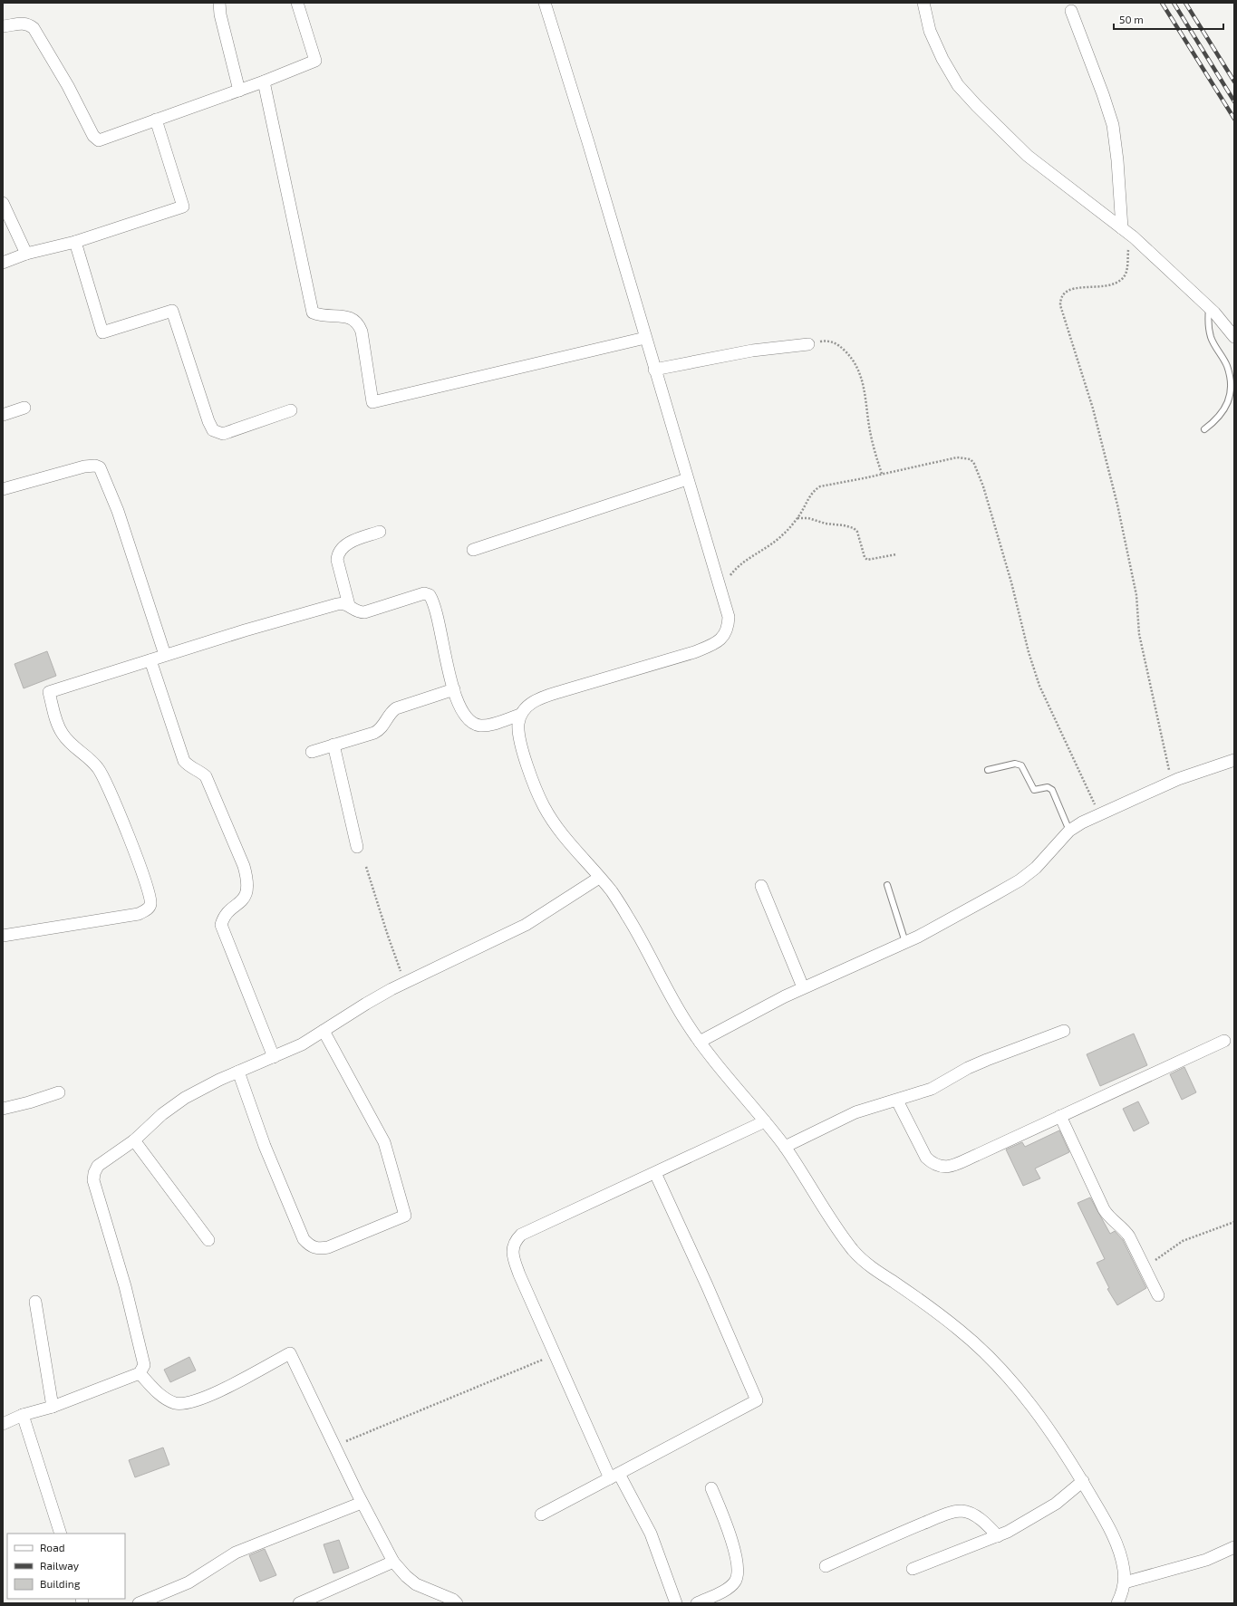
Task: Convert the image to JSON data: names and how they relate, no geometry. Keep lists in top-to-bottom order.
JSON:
{
  "legend": ["Road", "Railway", "Building"],
  "scale_bar": "50 m"
}
